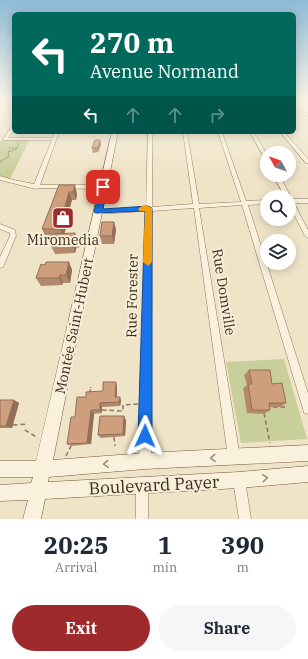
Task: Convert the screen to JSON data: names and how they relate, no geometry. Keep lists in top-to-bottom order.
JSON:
{
  "streets": {
    "street": [
      "Rue Domville",
      "Rue Forester",
      "Montée Saint-Hubert",
      "Boulevard Payer"
    ]
  },
  "crossings": [
    ["Rue Domville", "Boulevard Payer"],
    ["Rue Forester", "Boulevard Payer"],
    ["Montée Saint-Hubert", "Boulevard Payer"]
  ],
  "places": {
    "shop": ["Miromedia"]
  },
  "north": "top left",
  "page": {
    "turn": ["270 m", "Avenue Normand"],
    "eta": [
      "20:25",
      "Arrival",
      "1",
      "min",
      "390",
      "m"
    ],
    "buttons": ["Exit", "Share"]
  }
}
